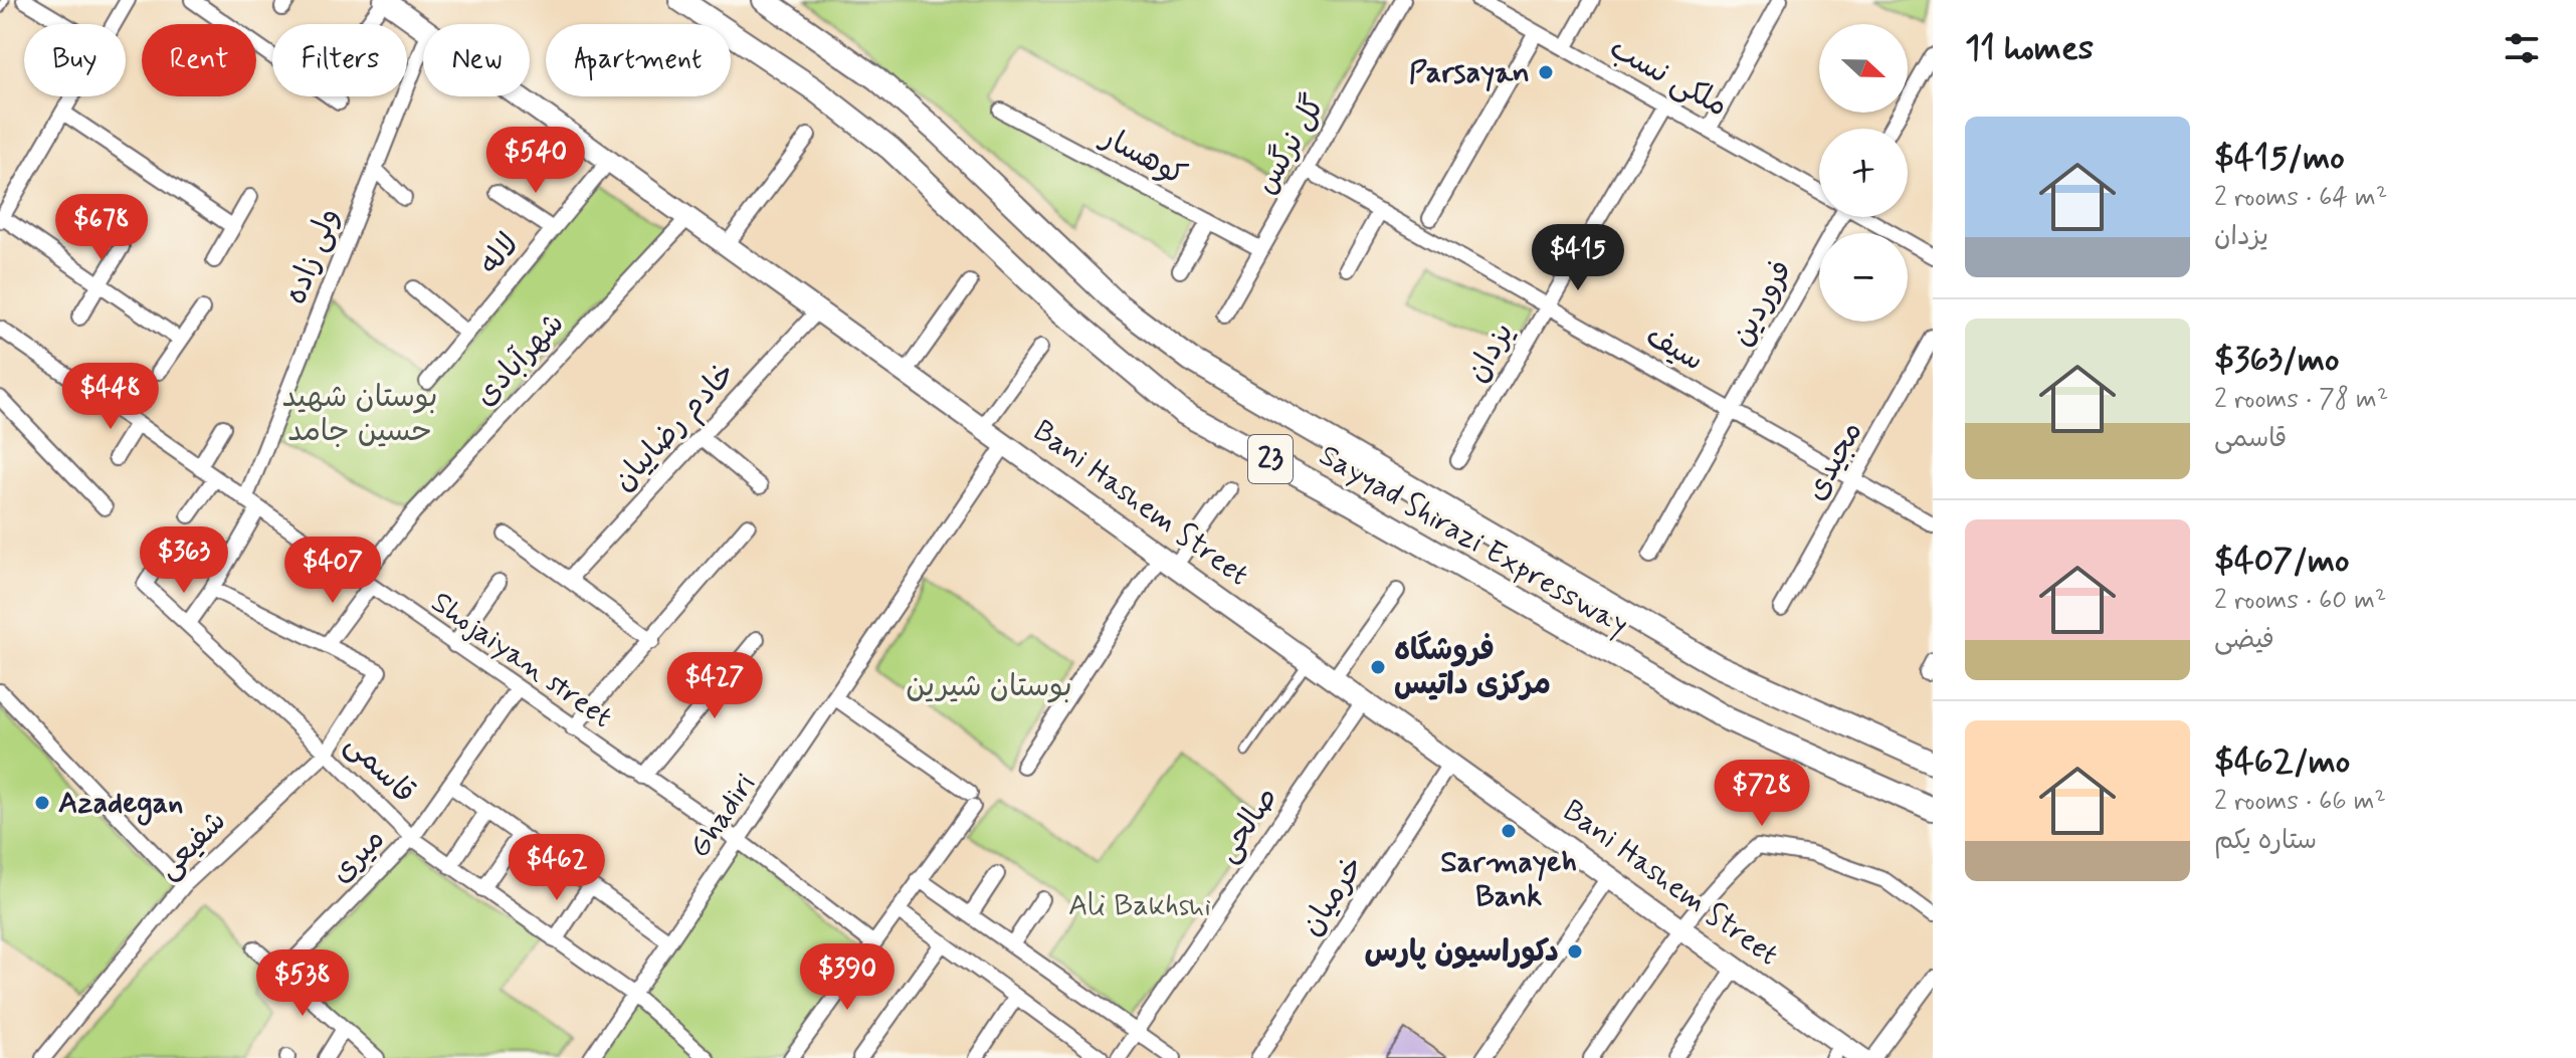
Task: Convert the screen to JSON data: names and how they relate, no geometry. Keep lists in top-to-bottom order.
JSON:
{
  "streets": {
    "highway": ["23", "Sayyad Shirazi Expressway"],
    "main road": ["Bani Hashem Street"],
    "street": [
      "ملکی نسب",
      "گل نرگس",
      "کوهسار",
      "لاله",
      "ولی زاده",
      "فروردین",
      "سیف",
      "یزدان",
      "شهرآبادی",
      "خادم رضاییان",
      "مجیدی",
      "Shojaiyan street",
      "قاسمی",
      "Ghadiri",
      "صالحی",
      "شفیعی",
      "میری",
      "خرمیان"
    ]
  },
  "crossings": [
    ["ملکی نسب", "یزدان"],
    ["گل نرگس", "کوهسار"],
    ["گل نرگس", "سیف"],
    ["لاله", "Bani Hashem Street"],
    ["ولی زاده", "Shojaiyan street"],
    ["فروردین", "سیف"],
    ["سیف", "یزدان"],
    ["سیف", "مجیدی"],
    ["شهرآبادی", "Bani Hashem Street"],
    ["شهرآبادی", "Shojaiyan street"],
    ["شهرآبادی", "شفیعی"],
    ["خادم رضاییان", "Bani Hashem Street"],
    ["Bani Hashem Street", "Ghadiri"],
    ["Bani Hashem Street", "صالحی"],
    ["Bani Hashem Street", "خرمیان"],
    ["Shojaiyan street", "Ghadiri"],
    ["Shojaiyan street", "میری"],
    ["قاسمی", "Ghadiri"],
    ["قاسمی", "شفیعی"],
    ["قاسمی", "میری"]
  ],
  "parks": ["بوستان شهید حسین جامد", "بوستان شیرین", "Ali Bakhshi"],
  "places": [
    "Parsayan",
    "فروشگاه مرکزی داتیس",
    "Azadegan",
    "Sarmayeh Bank",
    "دکوراسیون پارس"
  ],
  "north": "right",
  "page": {
    "heading": "11 homes",
    "map_buttons": ["+", "−"],
    "chip": [
      "Buy",
      "Rent",
      "Filters",
      "New",
      "Apartment"
    ],
    "list": [
      {
        "name": "$415/mo",
        "note": "2 rooms · 64 m² · یزدان"
      },
      {
        "name": "$363/mo",
        "note": "2 rooms · 78 m² · قاسمی"
      },
      {
        "name": "$407/mo",
        "note": "2 rooms · 60 m² · فیضی"
      },
      {
        "name": "$462/mo",
        "note": "2 rooms · 66 m² · ستاره یکم"
      }
    ],
    "price": [
      "$540",
      "$678",
      "$415",
      "$448",
      "$363",
      "$407",
      "$427",
      "$728",
      "$462",
      "$390",
      "$538"
    ]
  }
}
